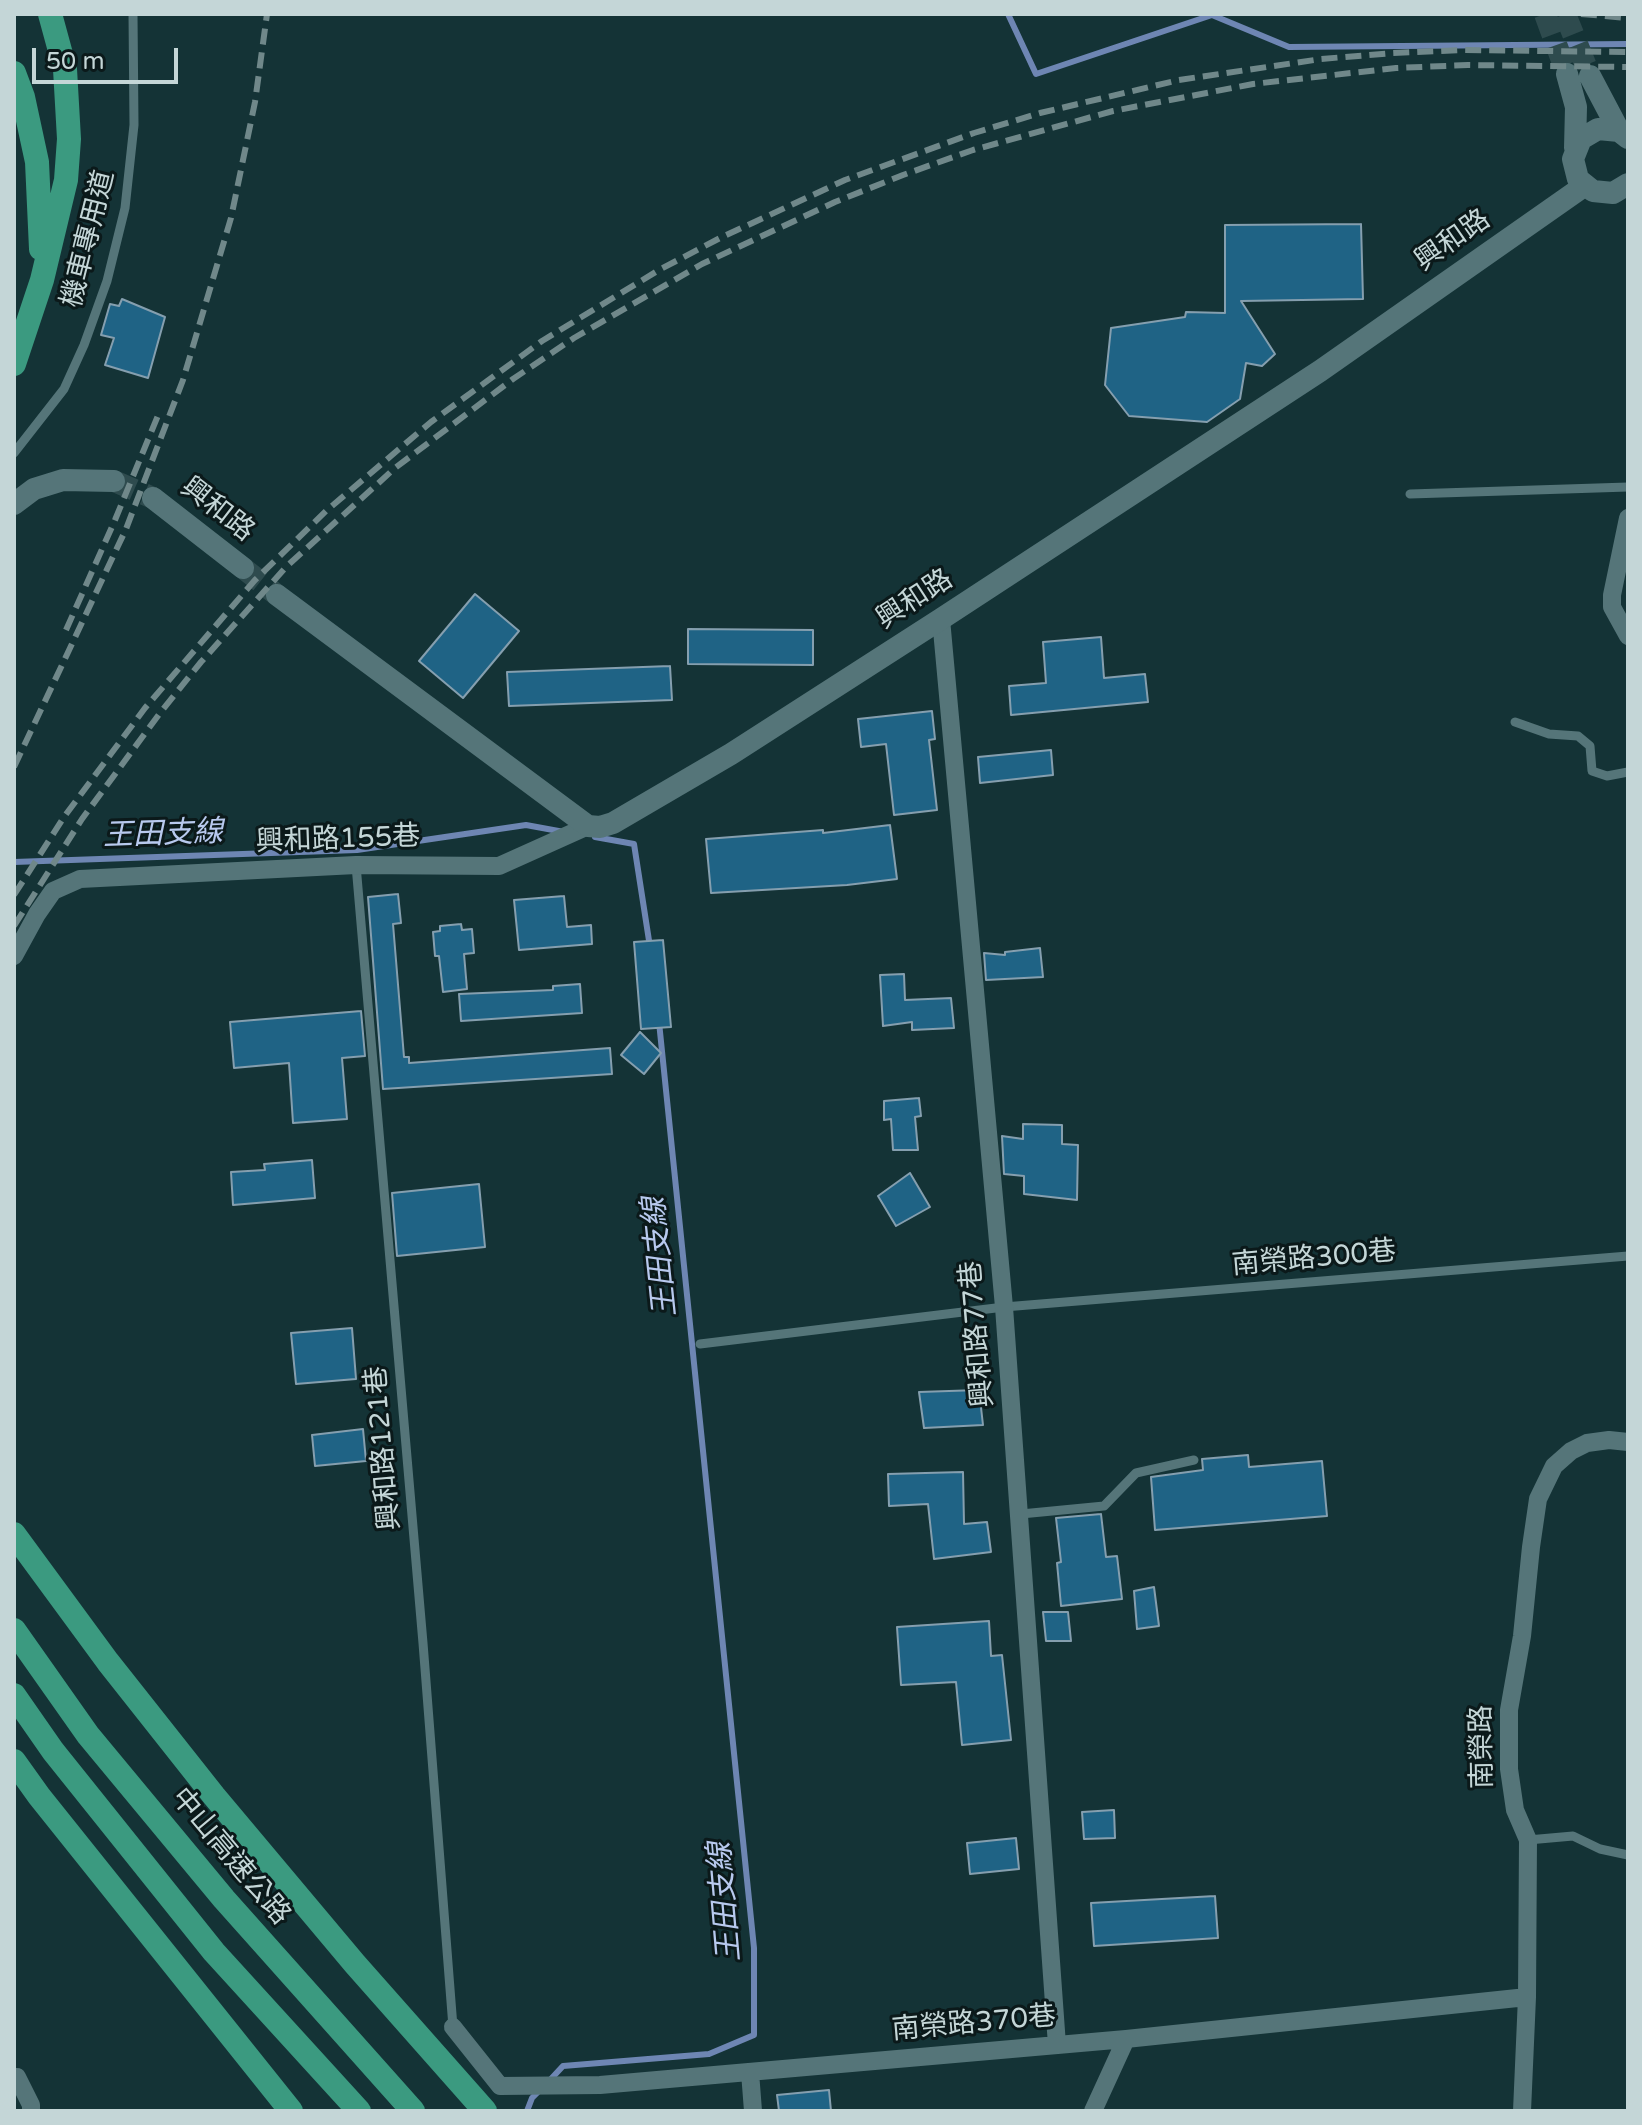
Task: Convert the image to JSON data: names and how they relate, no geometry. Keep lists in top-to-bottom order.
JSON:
{
  "streets": {
    "highway": ["中山高速公路"],
    "street": [
      "興和路",
      "興和路155巷",
      "興和路77巷",
      "南榮路",
      "南榮路370巷"
    ],
    "lane": ["機車專用道", "南榮路300巷", "興和路121巷"]
  },
  "crossings": [
    ["興和路", "興和路155巷"],
    ["興和路", "興和路77巷"],
    ["興和路155巷", "興和路121巷"],
    ["南榮路300巷", "興和路77巷"],
    ["興和路77巷", "南榮路370巷"],
    ["興和路121巷", "南榮路370巷"],
    ["南榮路", "南榮路370巷"]
  ],
  "water": ["王田支線"],
  "scale_bar": "50 m"
}
